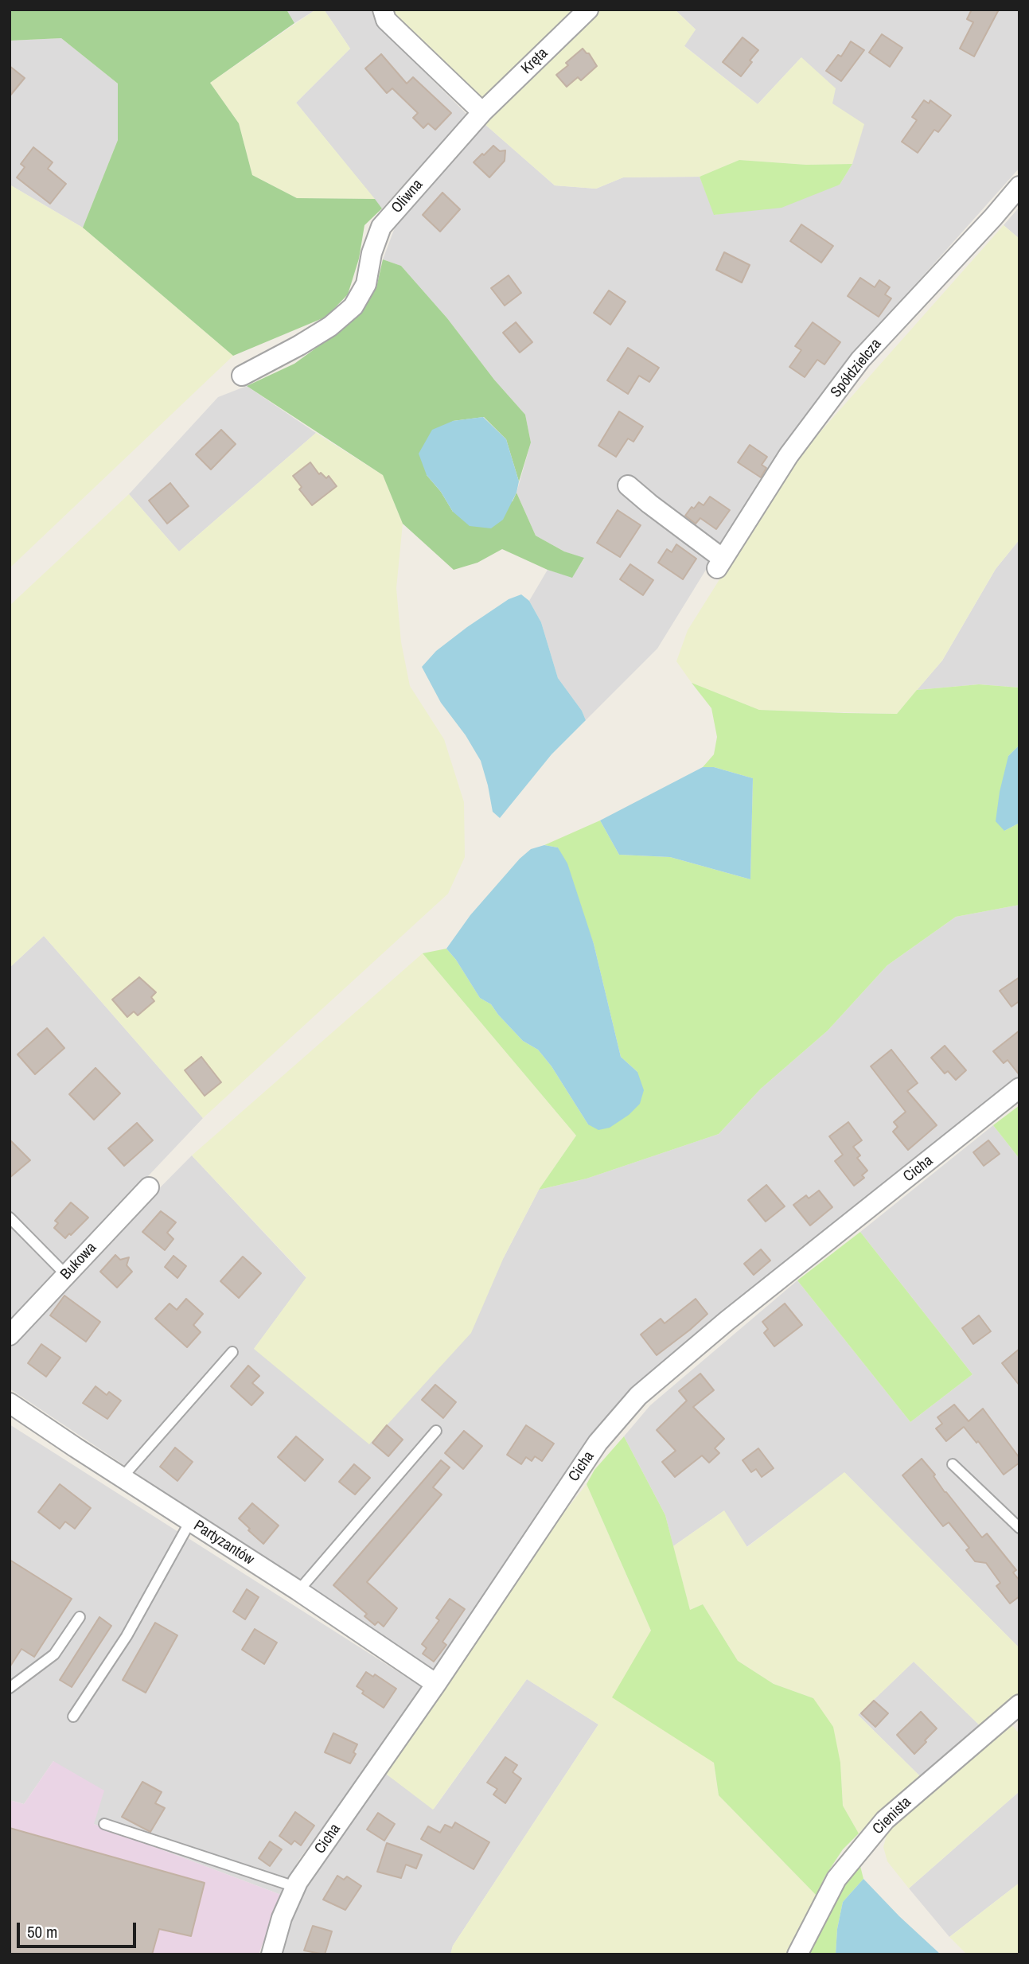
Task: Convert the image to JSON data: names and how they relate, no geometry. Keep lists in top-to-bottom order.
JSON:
{
  "streets": {
    "street": [
      "Kręta",
      "Oliwna",
      "Spółdzielcza",
      "Cicha",
      "Bukowa",
      "Partyzantów",
      "Cienista"
    ]
  },
  "crossings": [
    ["Kręta", "Oliwna"],
    ["Cicha", "Partyzantów"]
  ],
  "scale_bar": "50 m"
}
